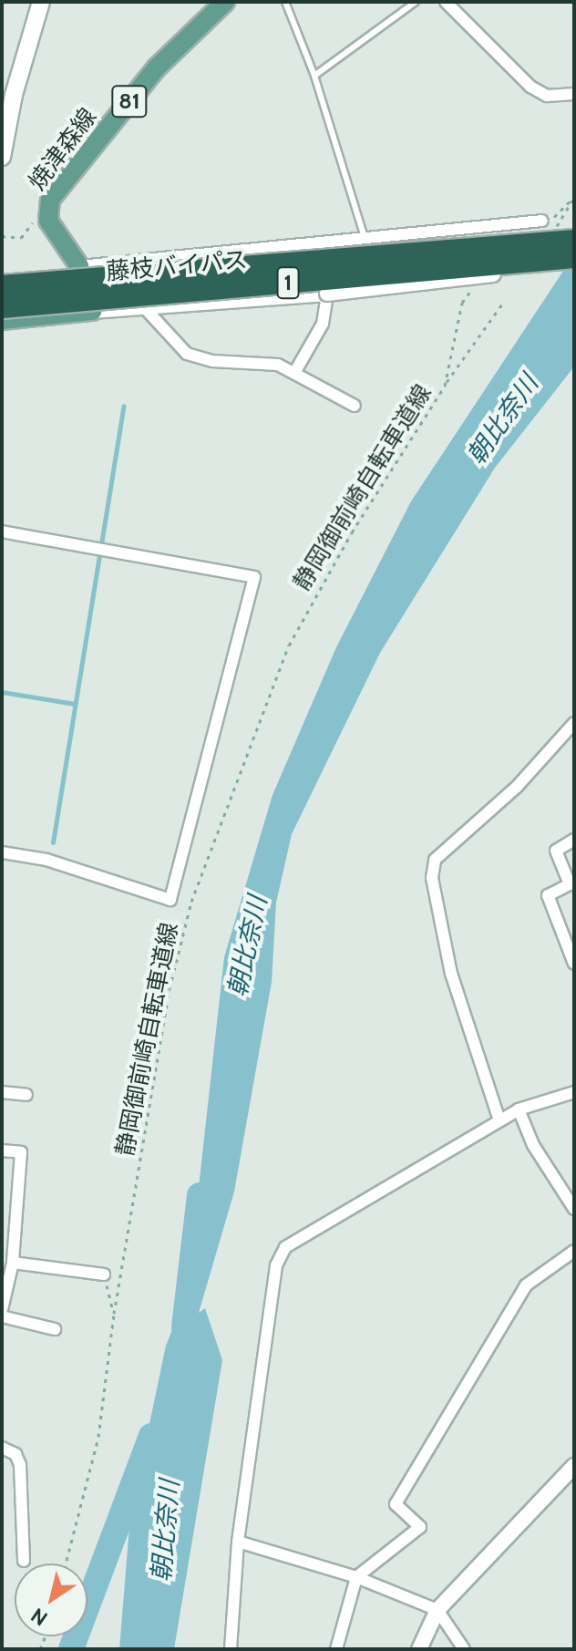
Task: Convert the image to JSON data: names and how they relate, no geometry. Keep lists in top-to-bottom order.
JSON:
{
  "streets": {
    "highway": ["藤枝バイパス", "1"],
    "main road": ["81", "焼津森線"],
    "path": ["静岡御前崎自転車道線"]
  },
  "water": ["朝比奈川"],
  "north": "bottom left"
}
